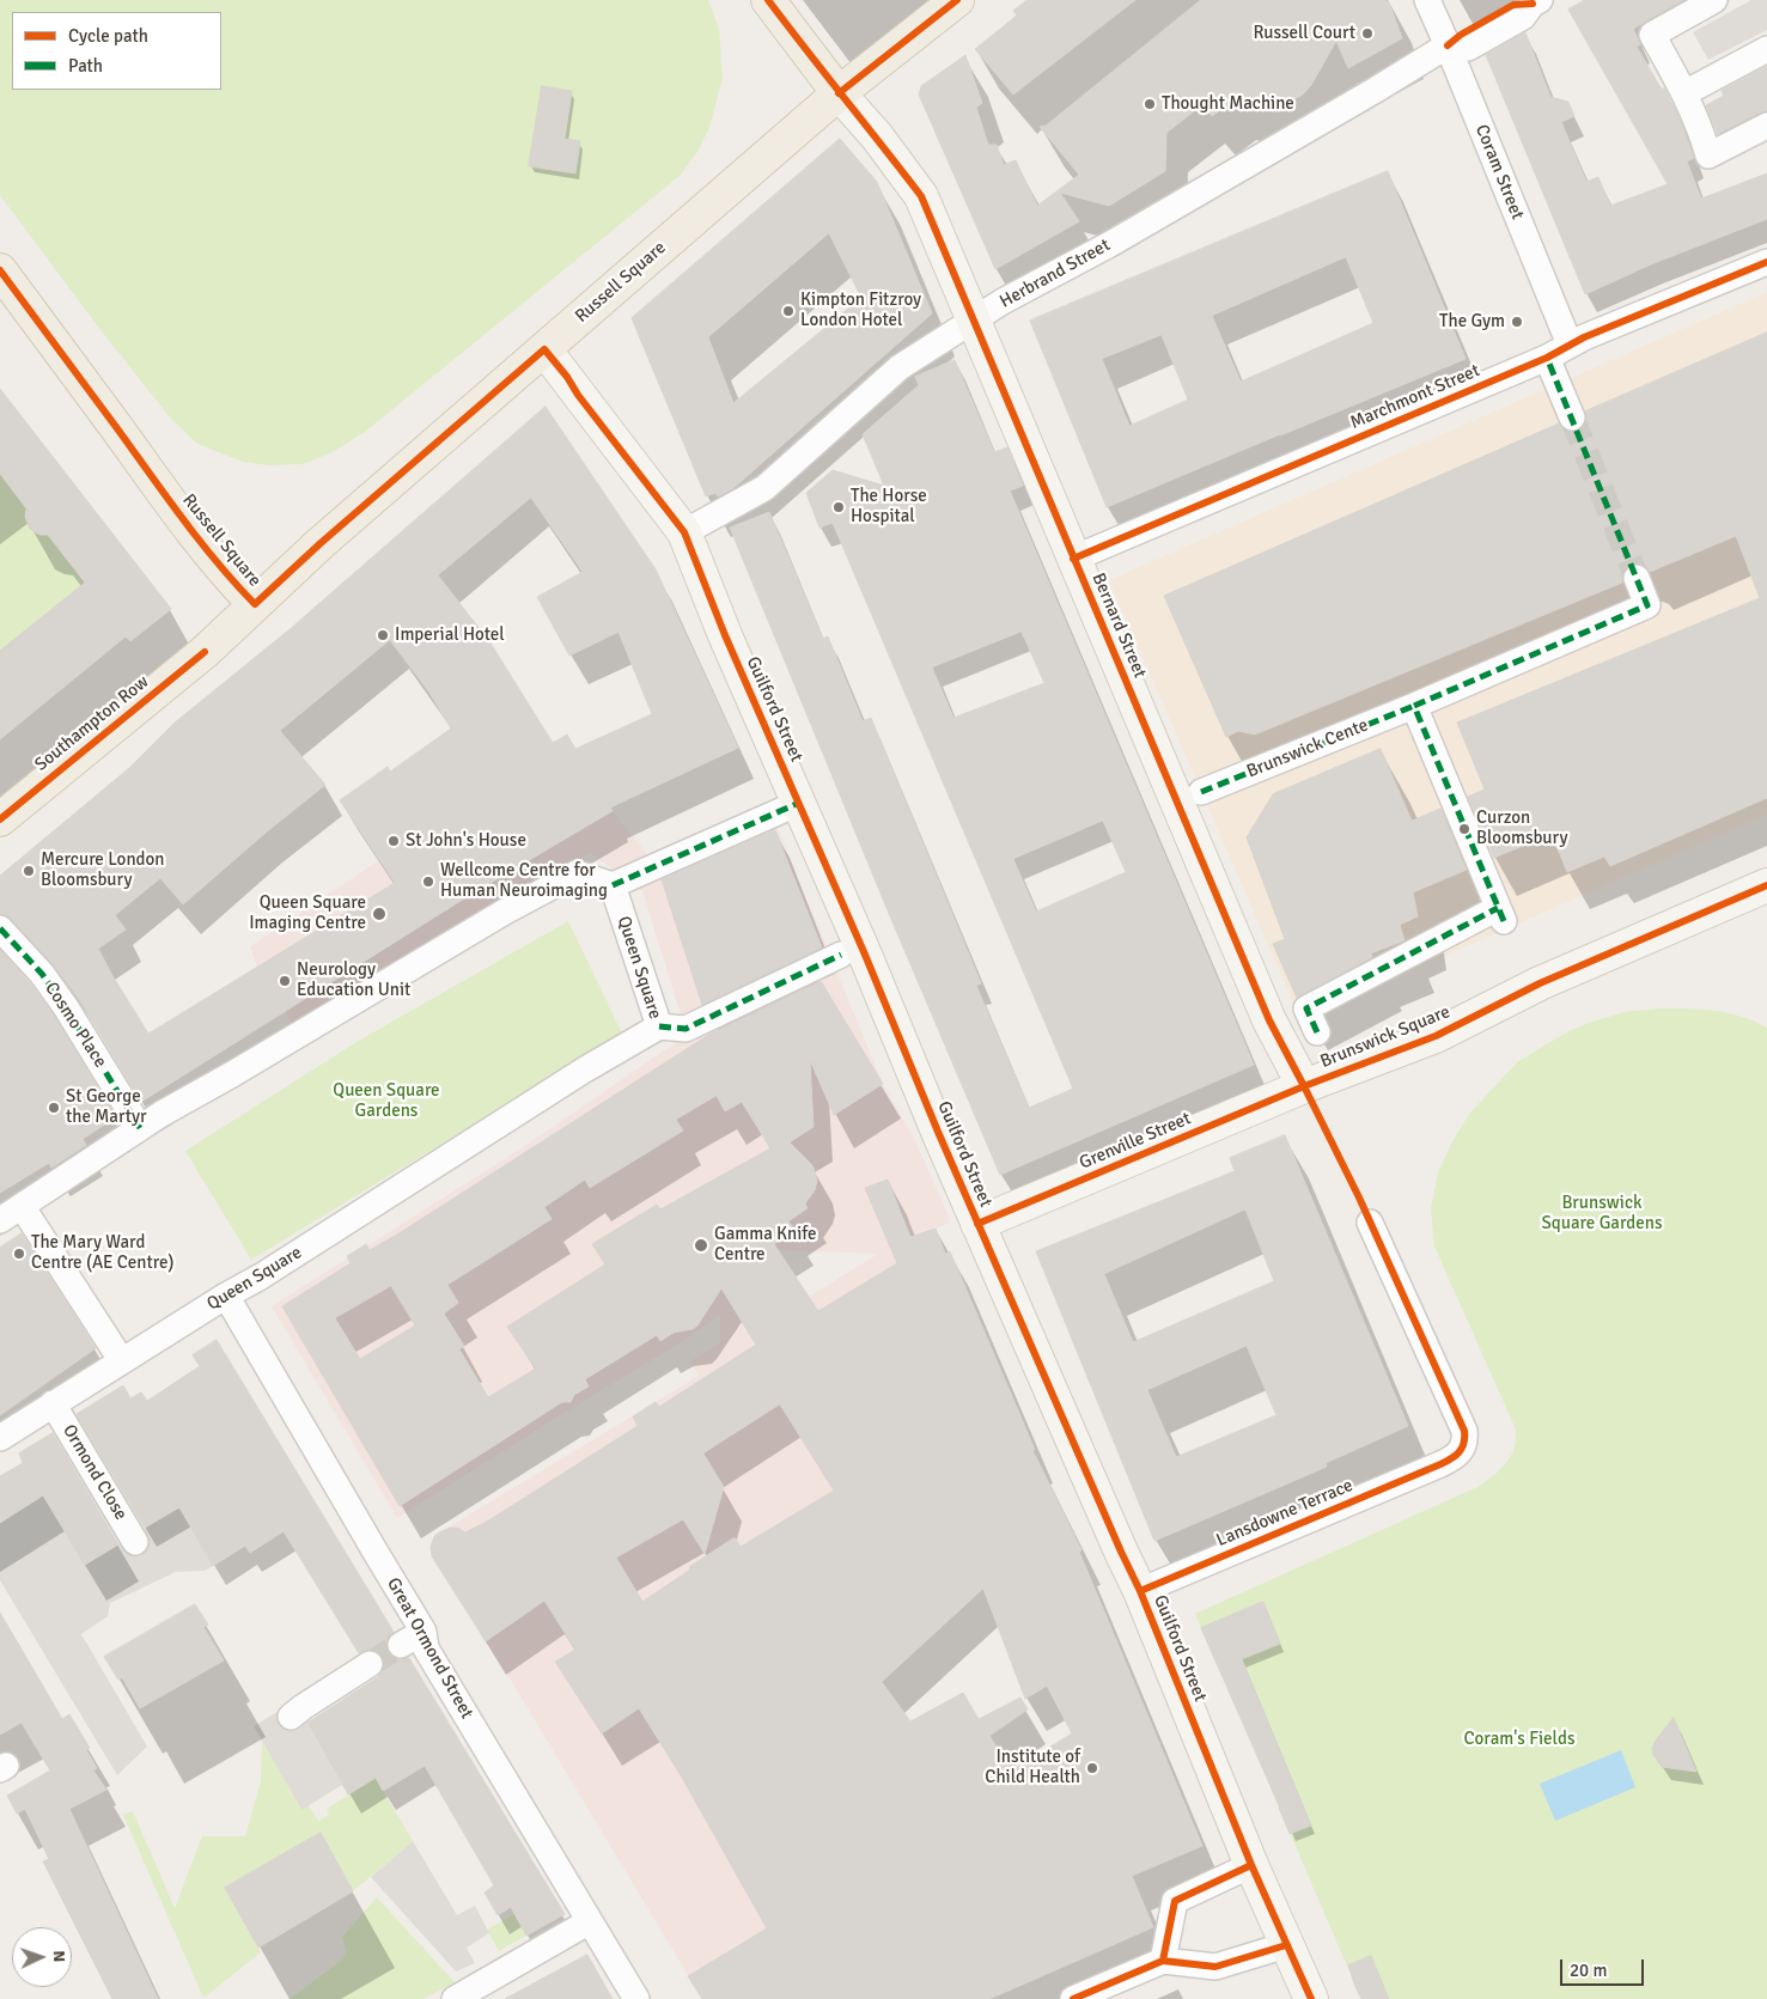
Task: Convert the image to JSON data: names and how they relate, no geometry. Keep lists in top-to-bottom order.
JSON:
{
  "streets": {
    "main road": [
      "Russell Square",
      "Bernard Street",
      "Guilford Street",
      "Southampton Row",
      "Brunswick Square",
      "Grenville Street"
    ],
    "street": [
      "Coram Street",
      "Herbrand Street",
      "Marchmont Street",
      "Brunswick Cente",
      "Queen Square",
      "Cosmo Place",
      "Ormond Close",
      "Lansdowne Terrace",
      "Great Ormond Street"
    ]
  },
  "crossings": [
    ["Coram Street", "Herbrand Street"],
    ["Coram Street", "Marchmont Street"],
    ["Herbrand Street", "Bernard Street"],
    ["Herbrand Street", "Guilford Street"],
    ["Russell Square", "Bernard Street"],
    ["Russell Square", "Guilford Street"],
    ["Russell Square", "Southampton Row"],
    ["Marchmont Street", "Bernard Street"],
    ["Bernard Street", "Brunswick Square"],
    ["Bernard Street", "Grenville Street"],
    ["Guilford Street", "Grenville Street"],
    ["Guilford Street", "Lansdowne Terrace"],
    ["Queen Square", "Ormond Close"],
    ["Queen Square", "Great Ormond Street"],
    ["Brunswick Square", "Grenville Street"]
  ],
  "parks": ["Queen Square Gardens", "Brunswick Square Gardens", "Coram's Fields"],
  "places": [
    "Russell Court",
    "Thought Machine",
    "Kimpton Fitzroy London Hotel",
    "The Gym",
    "The Horse Hospital",
    "Imperial Hotel",
    "Curzon Bloomsbury",
    "St John's House",
    "Mercure London Bloomsbury",
    "Wellcome Centre for Human Neuroimaging",
    "Queen Square Imaging Centre",
    "Neurology Education Unit",
    "St George the Martyr",
    "Gamma Knife Centre",
    "The Mary Ward Centre (AE Centre)",
    "Institute of Child Health"
  ],
  "legend": ["Cycle path", "Path"],
  "scale_bar": "20 m",
  "north": "right"
}
